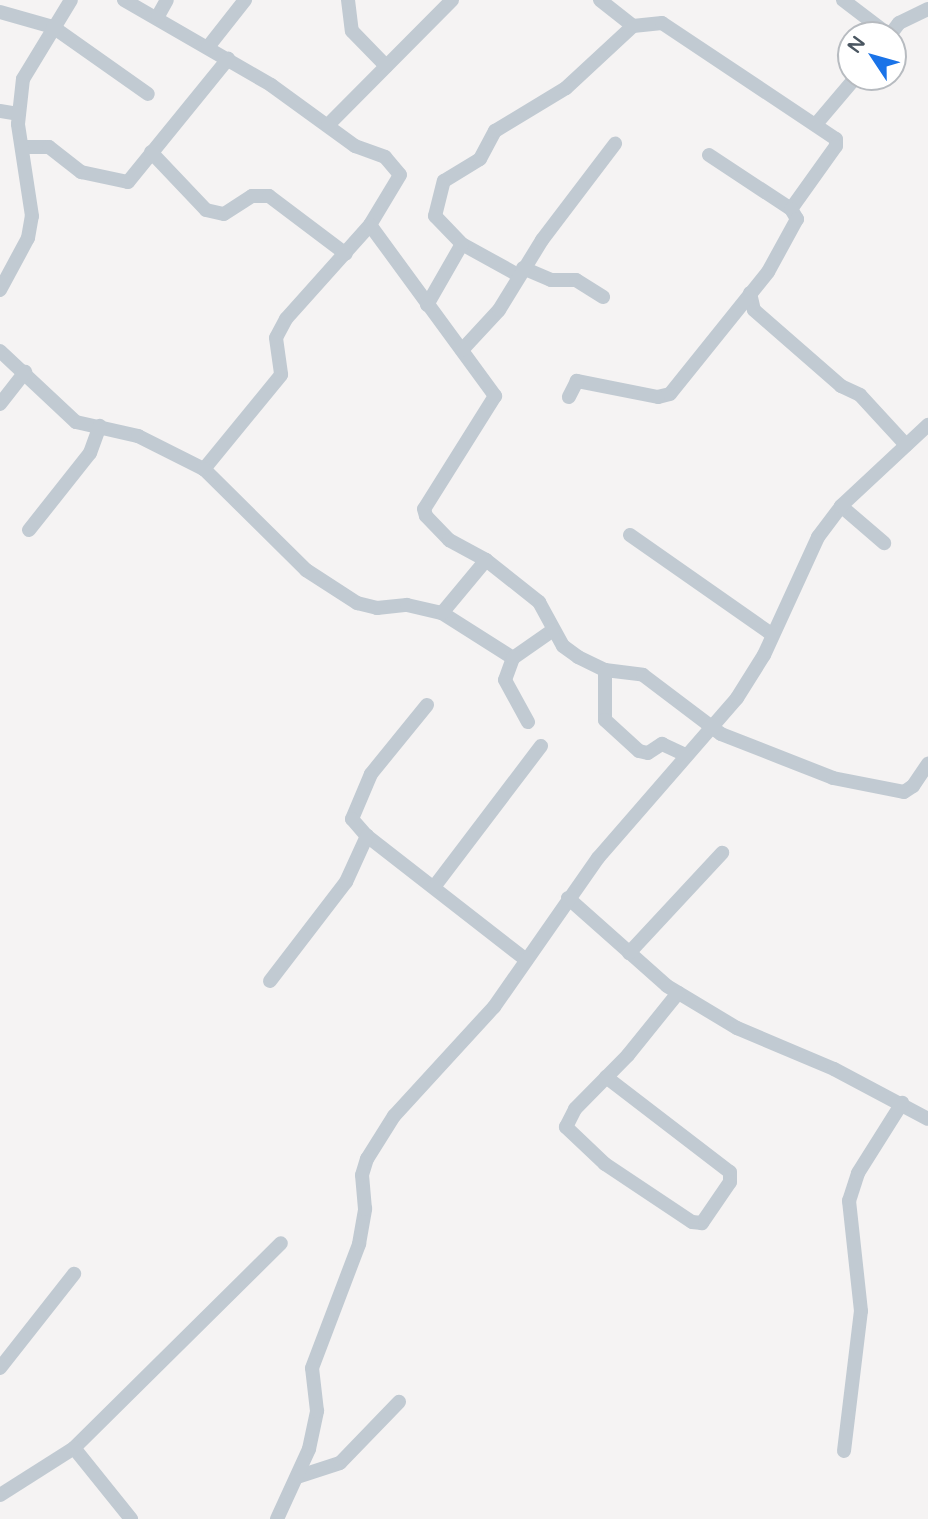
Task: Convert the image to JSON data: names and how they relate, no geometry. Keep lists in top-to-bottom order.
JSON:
{
  "north": "top left"
}
